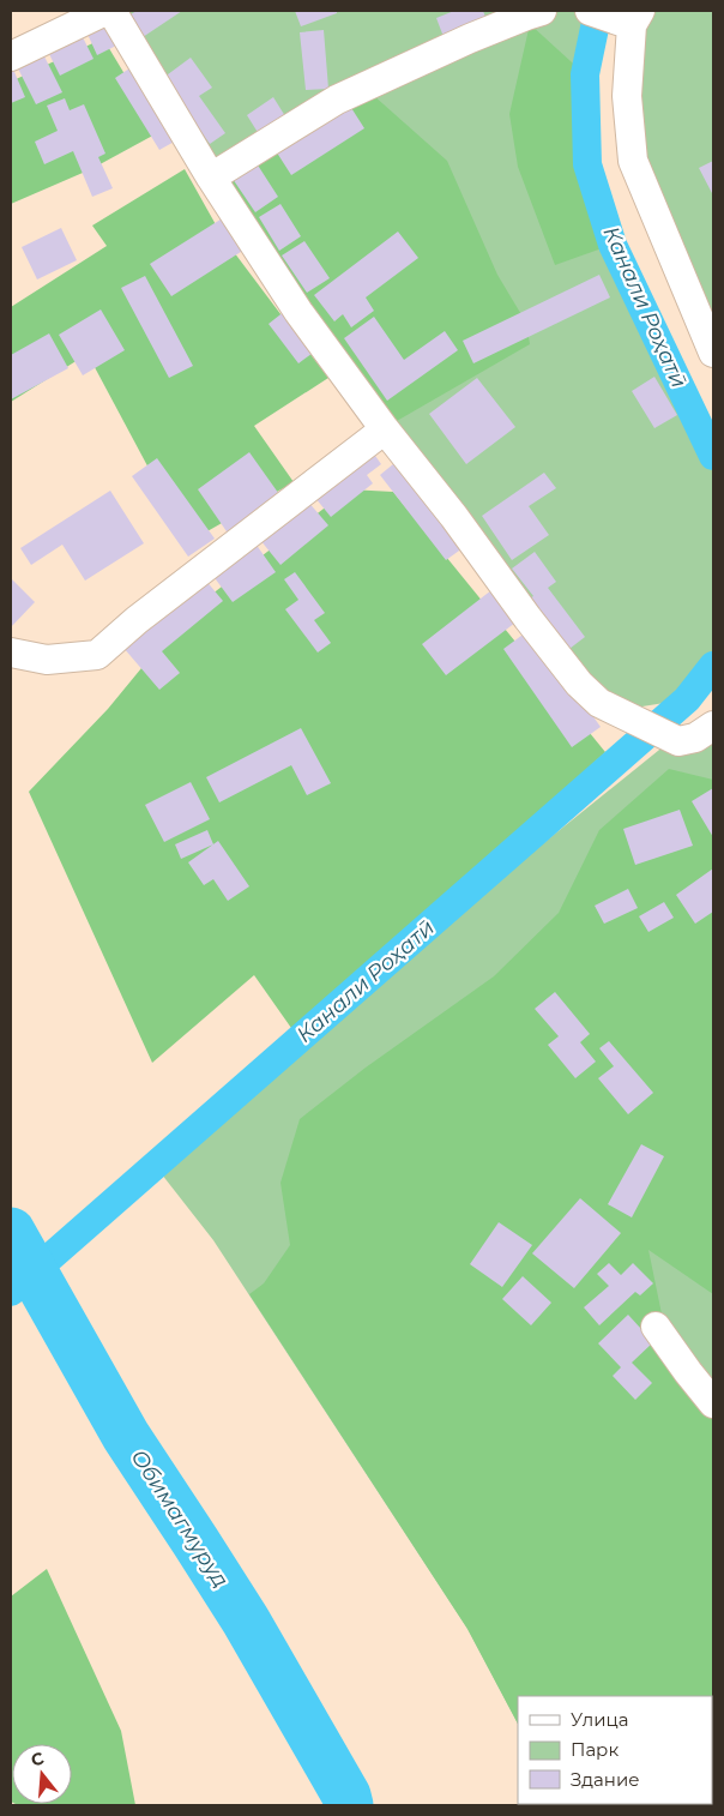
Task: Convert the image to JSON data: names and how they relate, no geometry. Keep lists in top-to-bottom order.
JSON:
{
  "water": ["Канали Роҳатӣ", "Обимагмуруд"],
  "legend": ["Улица", "Парк", "Здание"],
  "north": "top"
}
